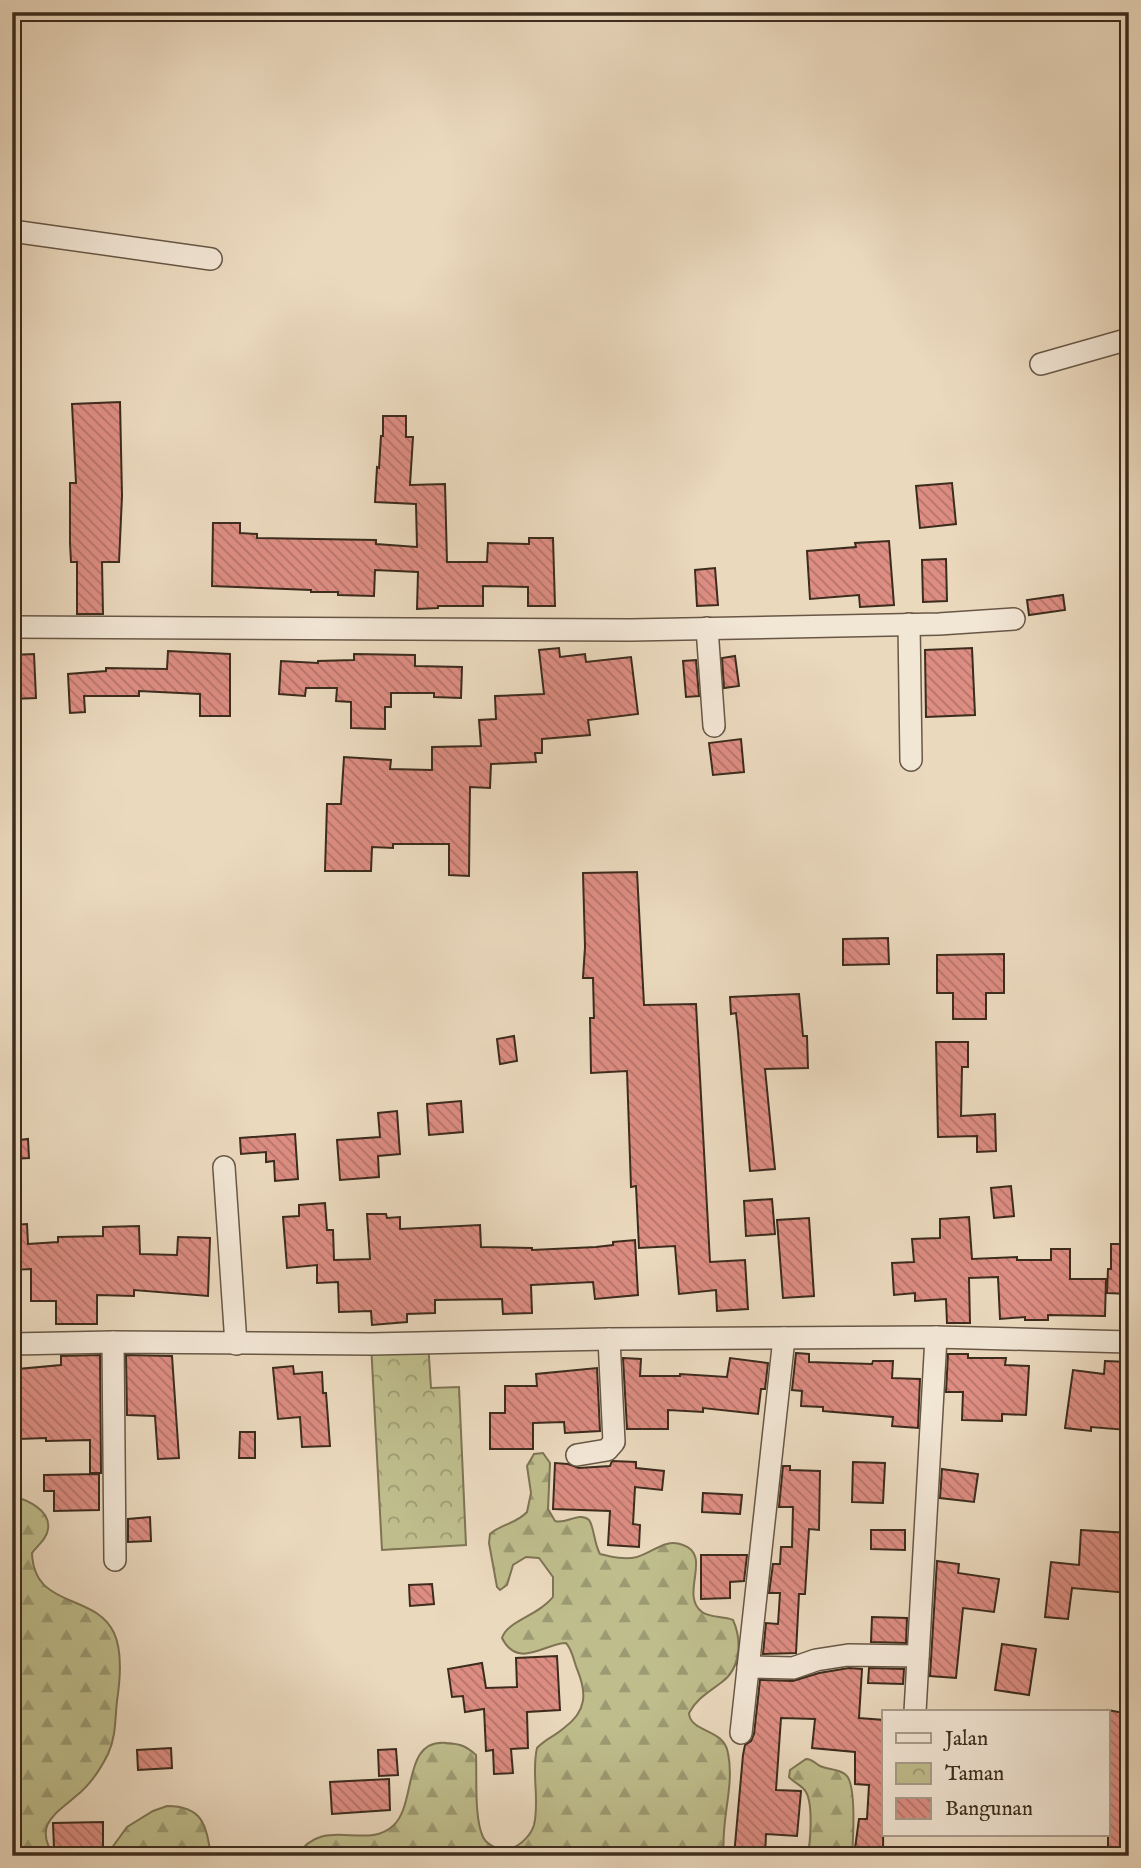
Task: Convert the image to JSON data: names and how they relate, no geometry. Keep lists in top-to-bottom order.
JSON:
{
  "legend": ["Jalan", "Taman", "Bangunan"]
}
